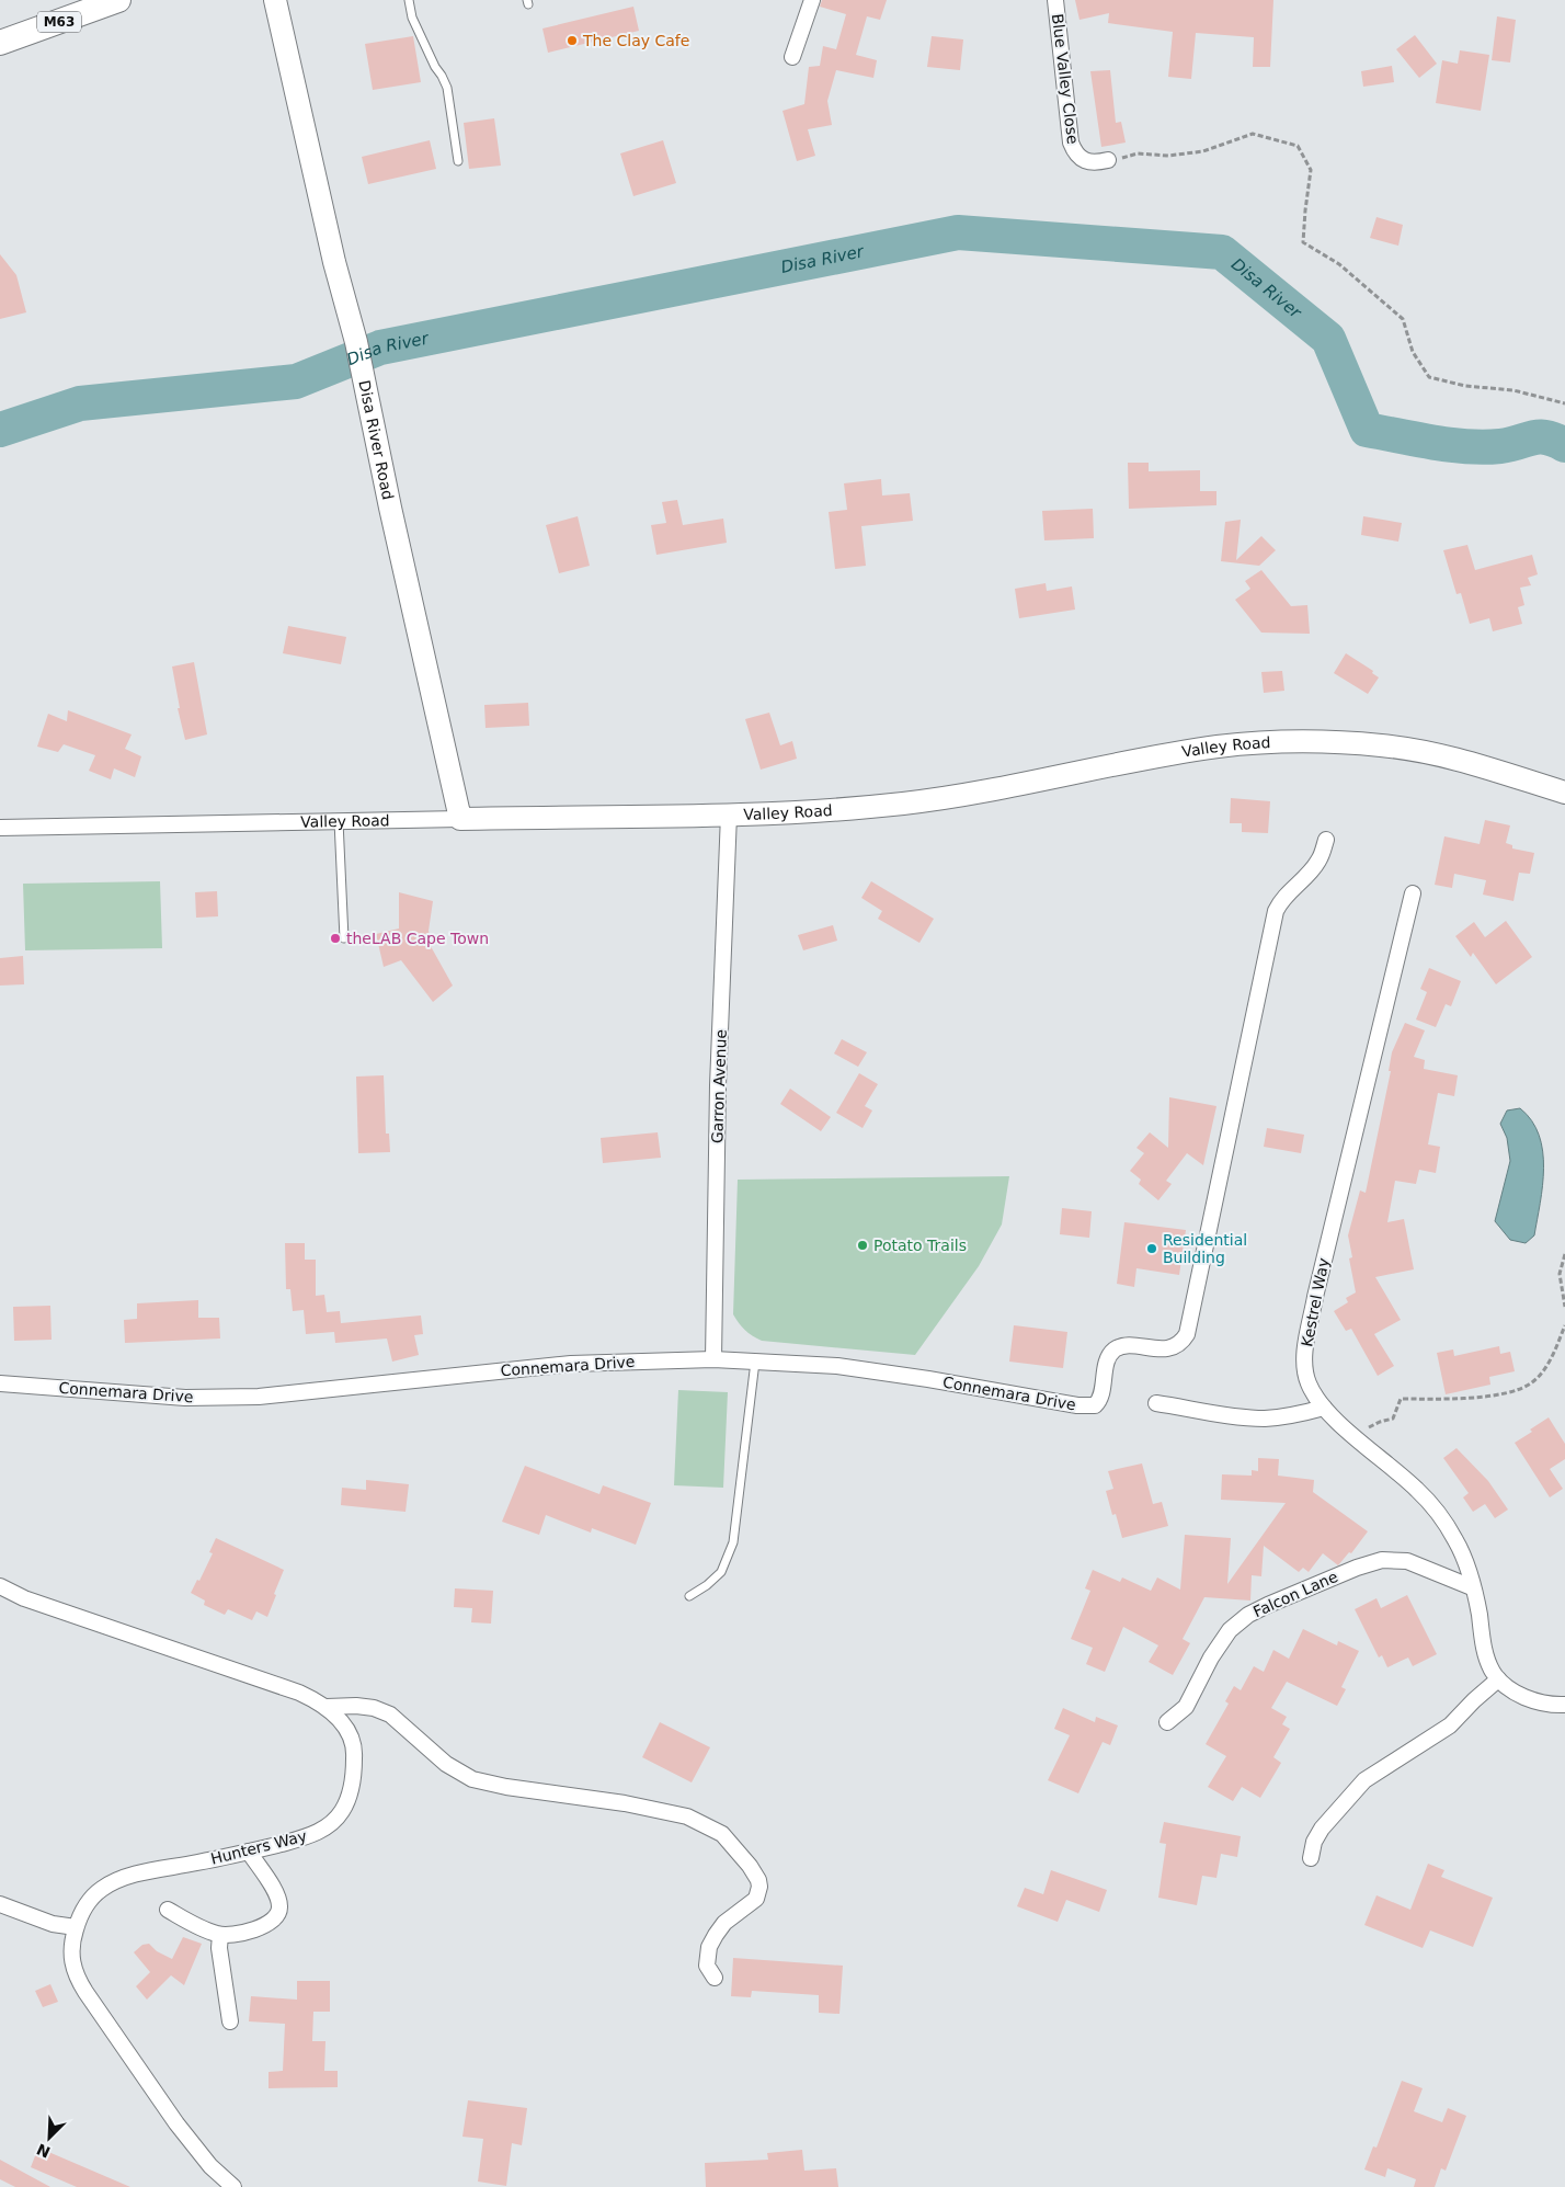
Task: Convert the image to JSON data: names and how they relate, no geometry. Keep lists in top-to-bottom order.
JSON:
{
  "streets": {
    "main road": ["M63"],
    "street": [
      "Blue Valley Close",
      "Disa River Road",
      "Valley Road",
      "Garron Avenue",
      "Kestrel Way",
      "Connemara Drive",
      "Falcon Lane",
      "Hunters Way"
    ]
  },
  "crossings": [
    ["Disa River Road", "Valley Road"],
    ["Valley Road", "Garron Avenue"],
    ["Garron Avenue", "Connemara Drive"],
    ["Kestrel Way", "Falcon Lane"]
  ],
  "water": ["Disa River"],
  "places": [
    "The Clay Cafe",
    "theLAB Cape Town",
    "Potato Trails",
    "Residential Building"
  ],
  "north": "bottom left"
}
